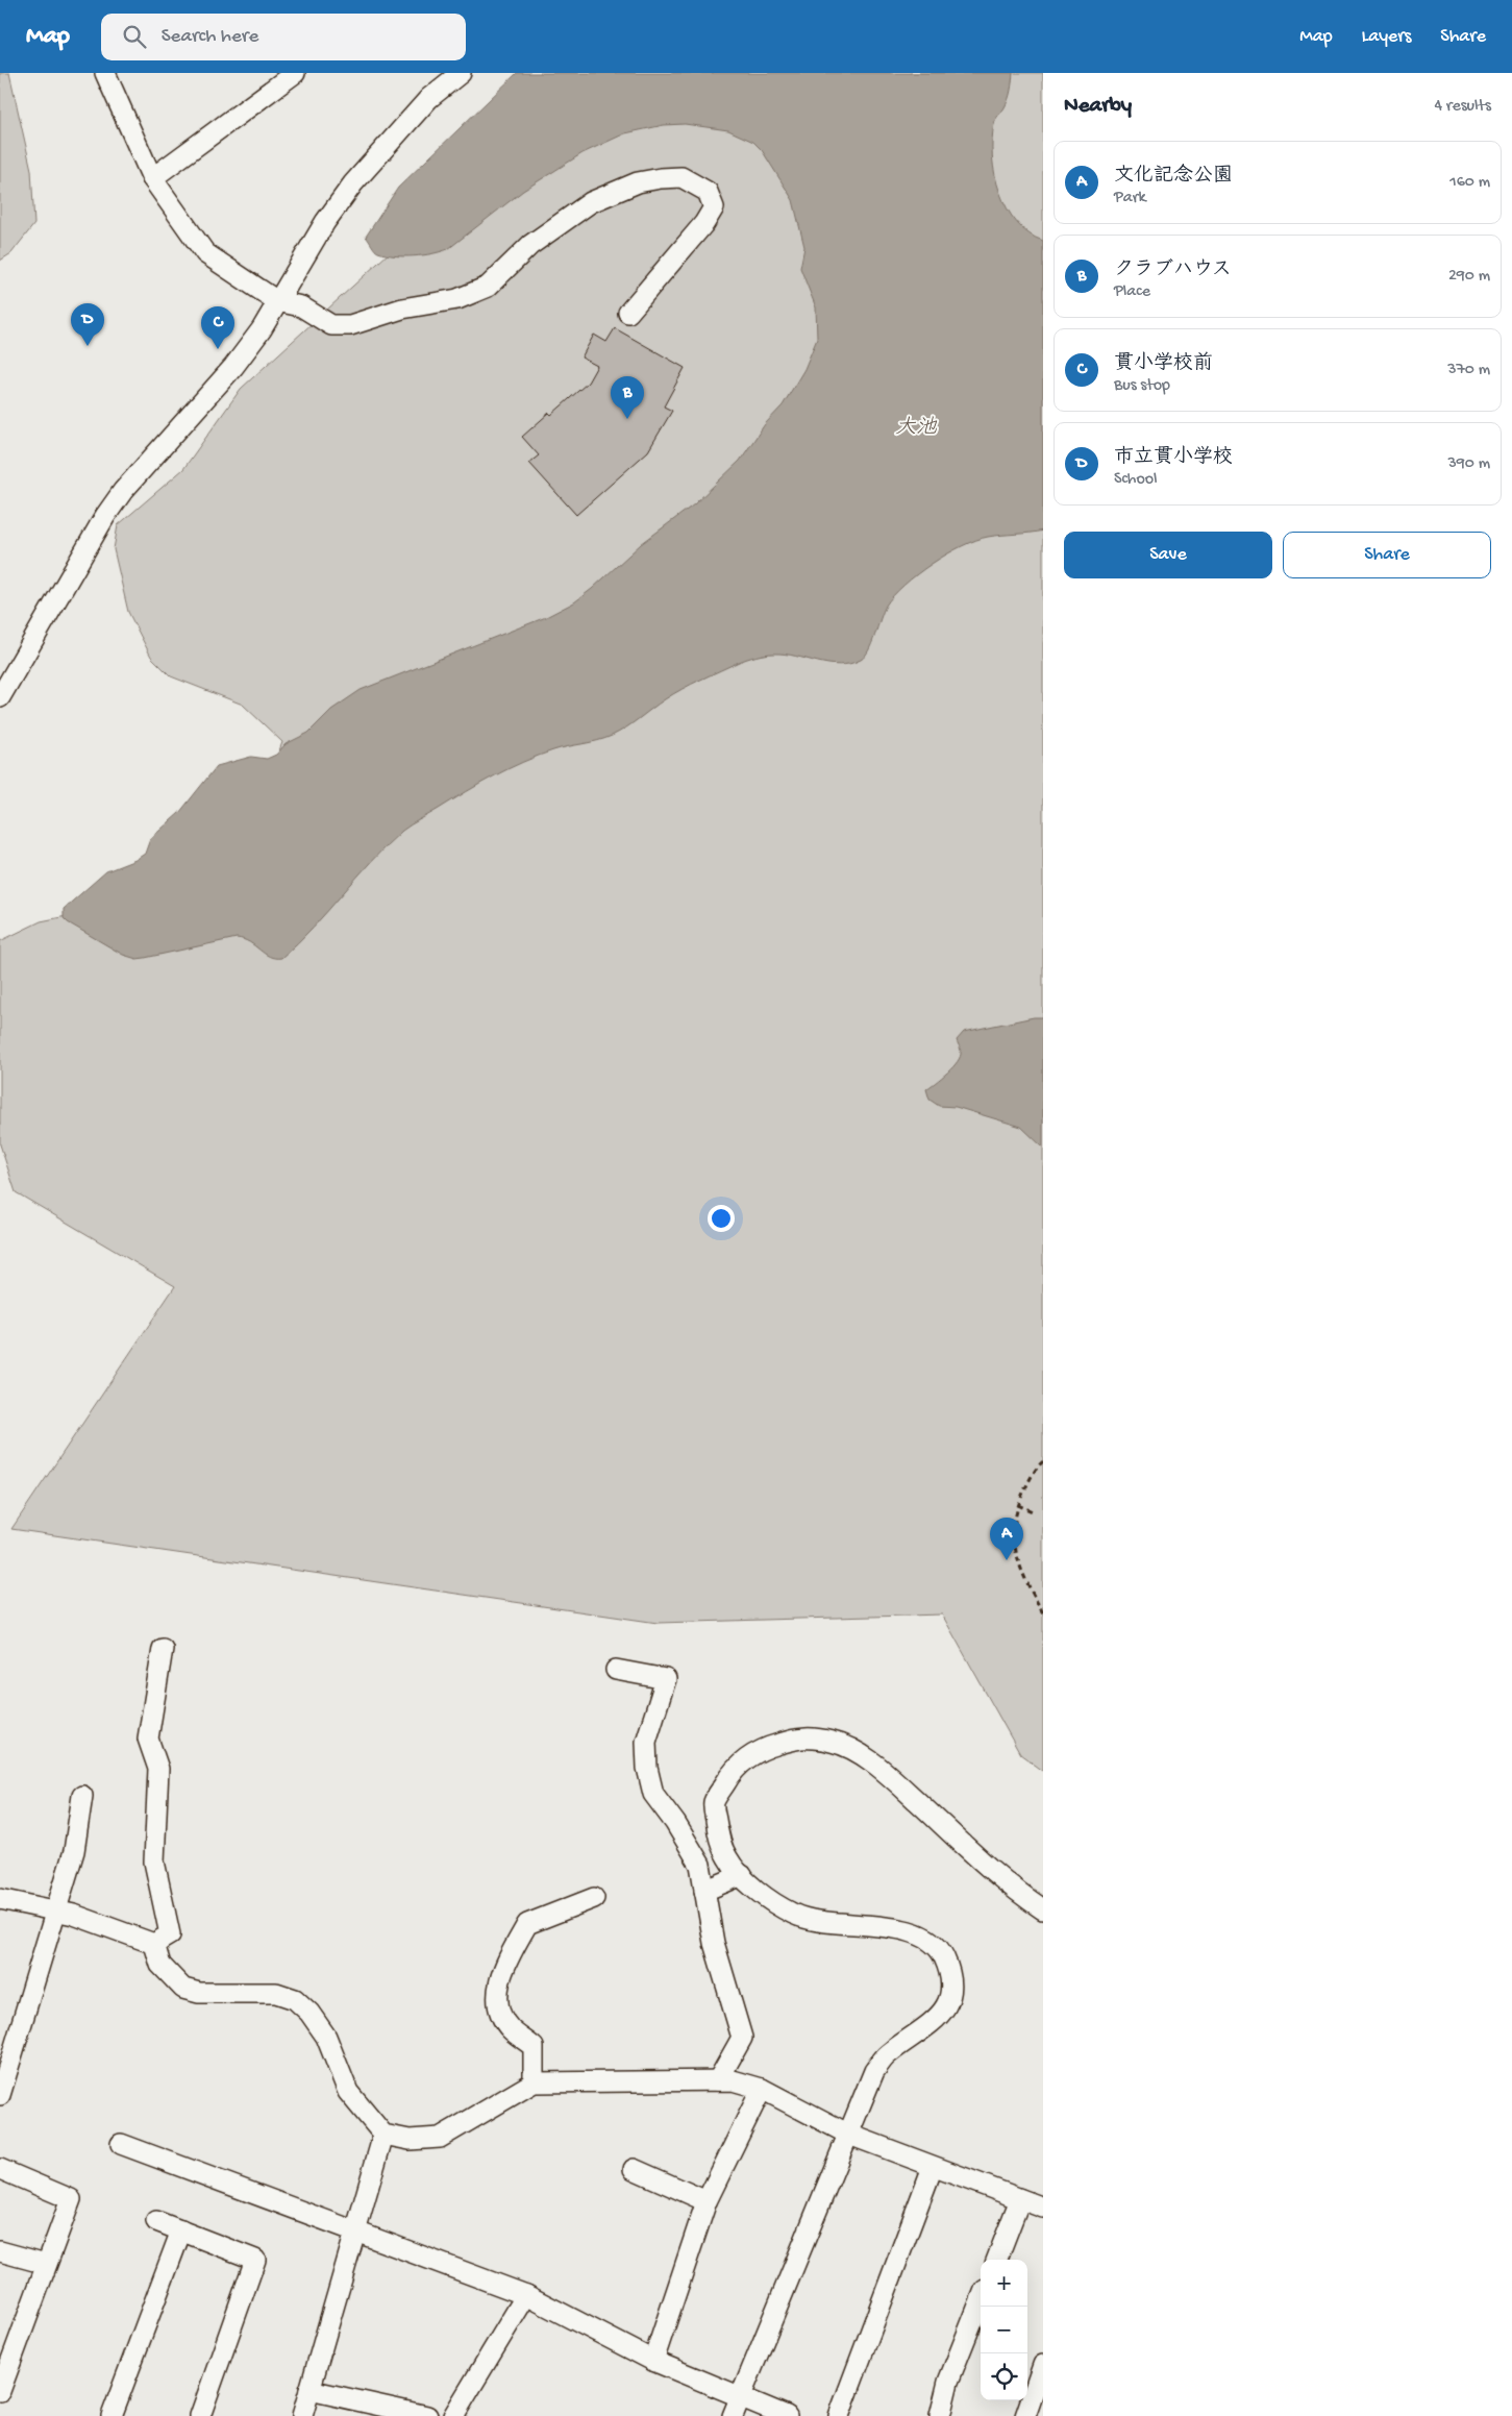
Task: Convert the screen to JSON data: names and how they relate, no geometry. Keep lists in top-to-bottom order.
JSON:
{
  "water": ["大池"],
  "page": {
    "header": "Map",
    "search": "Search here",
    "nav": ["Map", "Layers", "Share"],
    "heading": ["Nearby", "4 results"],
    "list": [
      {
        "mark": "A",
        "name": "文化記念公園",
        "note": "Park",
        "value": "160 m"
      },
      {
        "mark": "B",
        "name": "クラブハウス",
        "note": "Place",
        "value": "290 m"
      },
      {
        "mark": "C",
        "name": "貫小学校前",
        "note": "Bus stop",
        "value": "370 m"
      },
      {
        "mark": "D",
        "name": "市立貫小学校",
        "note": "School",
        "value": "390 m"
      }
    ],
    "pins": [
      "D",
      "C",
      "B",
      "A"
    ],
    "buttons": ["Save", "Share"],
    "map_buttons": ["+", "−"]
  }
}
